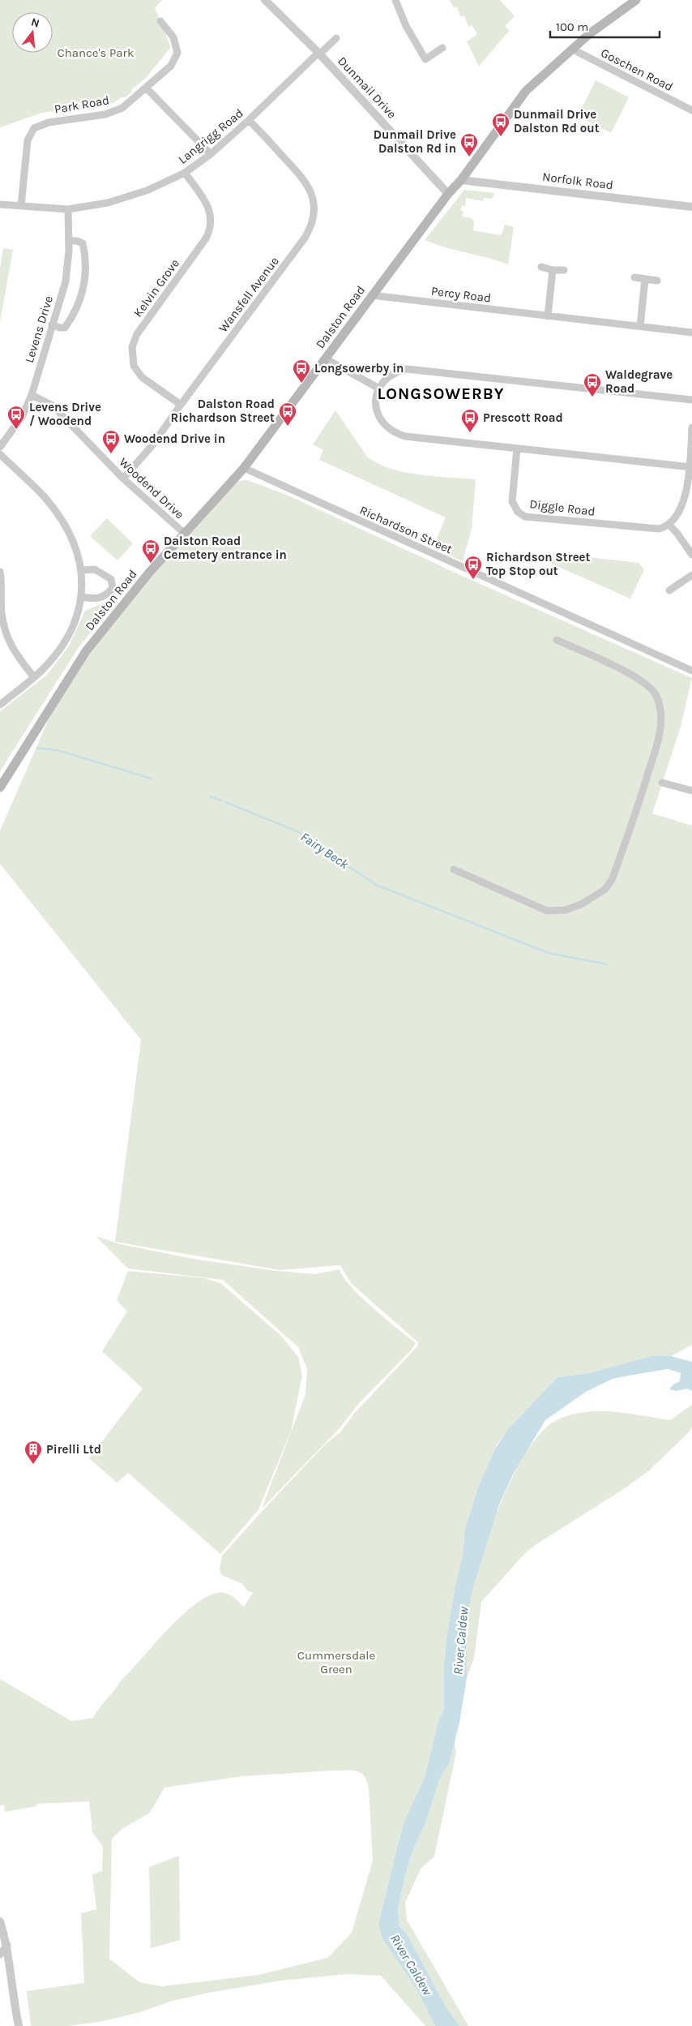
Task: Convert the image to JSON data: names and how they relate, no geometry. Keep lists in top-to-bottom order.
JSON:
{
  "streets": {
    "main road": ["Dalston Road"],
    "street": [
      "Goschen Road",
      "Dunmail Drive",
      "Park Road",
      "Langrigg Road",
      "Norfolk Road",
      "Kelvin Grove",
      "Wansfell Avenue",
      "Percy Road",
      "Levens Drive",
      "Woodend Drive",
      "Diggle Road",
      "Richardson Street"
    ]
  },
  "crossings": [
    ["Goschen Road", "Dalston Road"],
    ["Dunmail Drive", "Langrigg Road"],
    ["Dunmail Drive", "Dalston Road"],
    ["Park Road", "Langrigg Road"],
    ["Langrigg Road", "Kelvin Grove"],
    ["Langrigg Road", "Wansfell Avenue"],
    ["Langrigg Road", "Levens Drive"],
    ["Norfolk Road", "Dalston Road"],
    ["Kelvin Grove", "Wansfell Avenue"],
    ["Wansfell Avenue", "Woodend Drive"],
    ["Percy Road", "Dalston Road"],
    ["Dalston Road", "Woodend Drive"],
    ["Dalston Road", "Richardson Street"],
    ["Levens Drive", "Woodend Drive"]
  ],
  "districts": ["LONGSOWERBY"],
  "water": ["Fairy Beck", "River Caldew"],
  "parks": ["Chance's Park", "Cummersdale Green"],
  "places": {
    "bus stop": [
      "Dunmail Drive Dalston Rd out",
      "Dunmail Drive Dalston Rd in",
      "Longsowerby in",
      "Waldegrave Road",
      "Dalston Road Richardson Street",
      "Levens Drive / Woodend",
      "Prescott Road",
      "Woodend Drive in",
      "Dalston Road Cemetery entrance in",
      "Richardson Street Top Stop out"
    ],
    "building": ["Pirelli Ltd"]
  },
  "scale_bar": "100 m",
  "north": "top"
}
